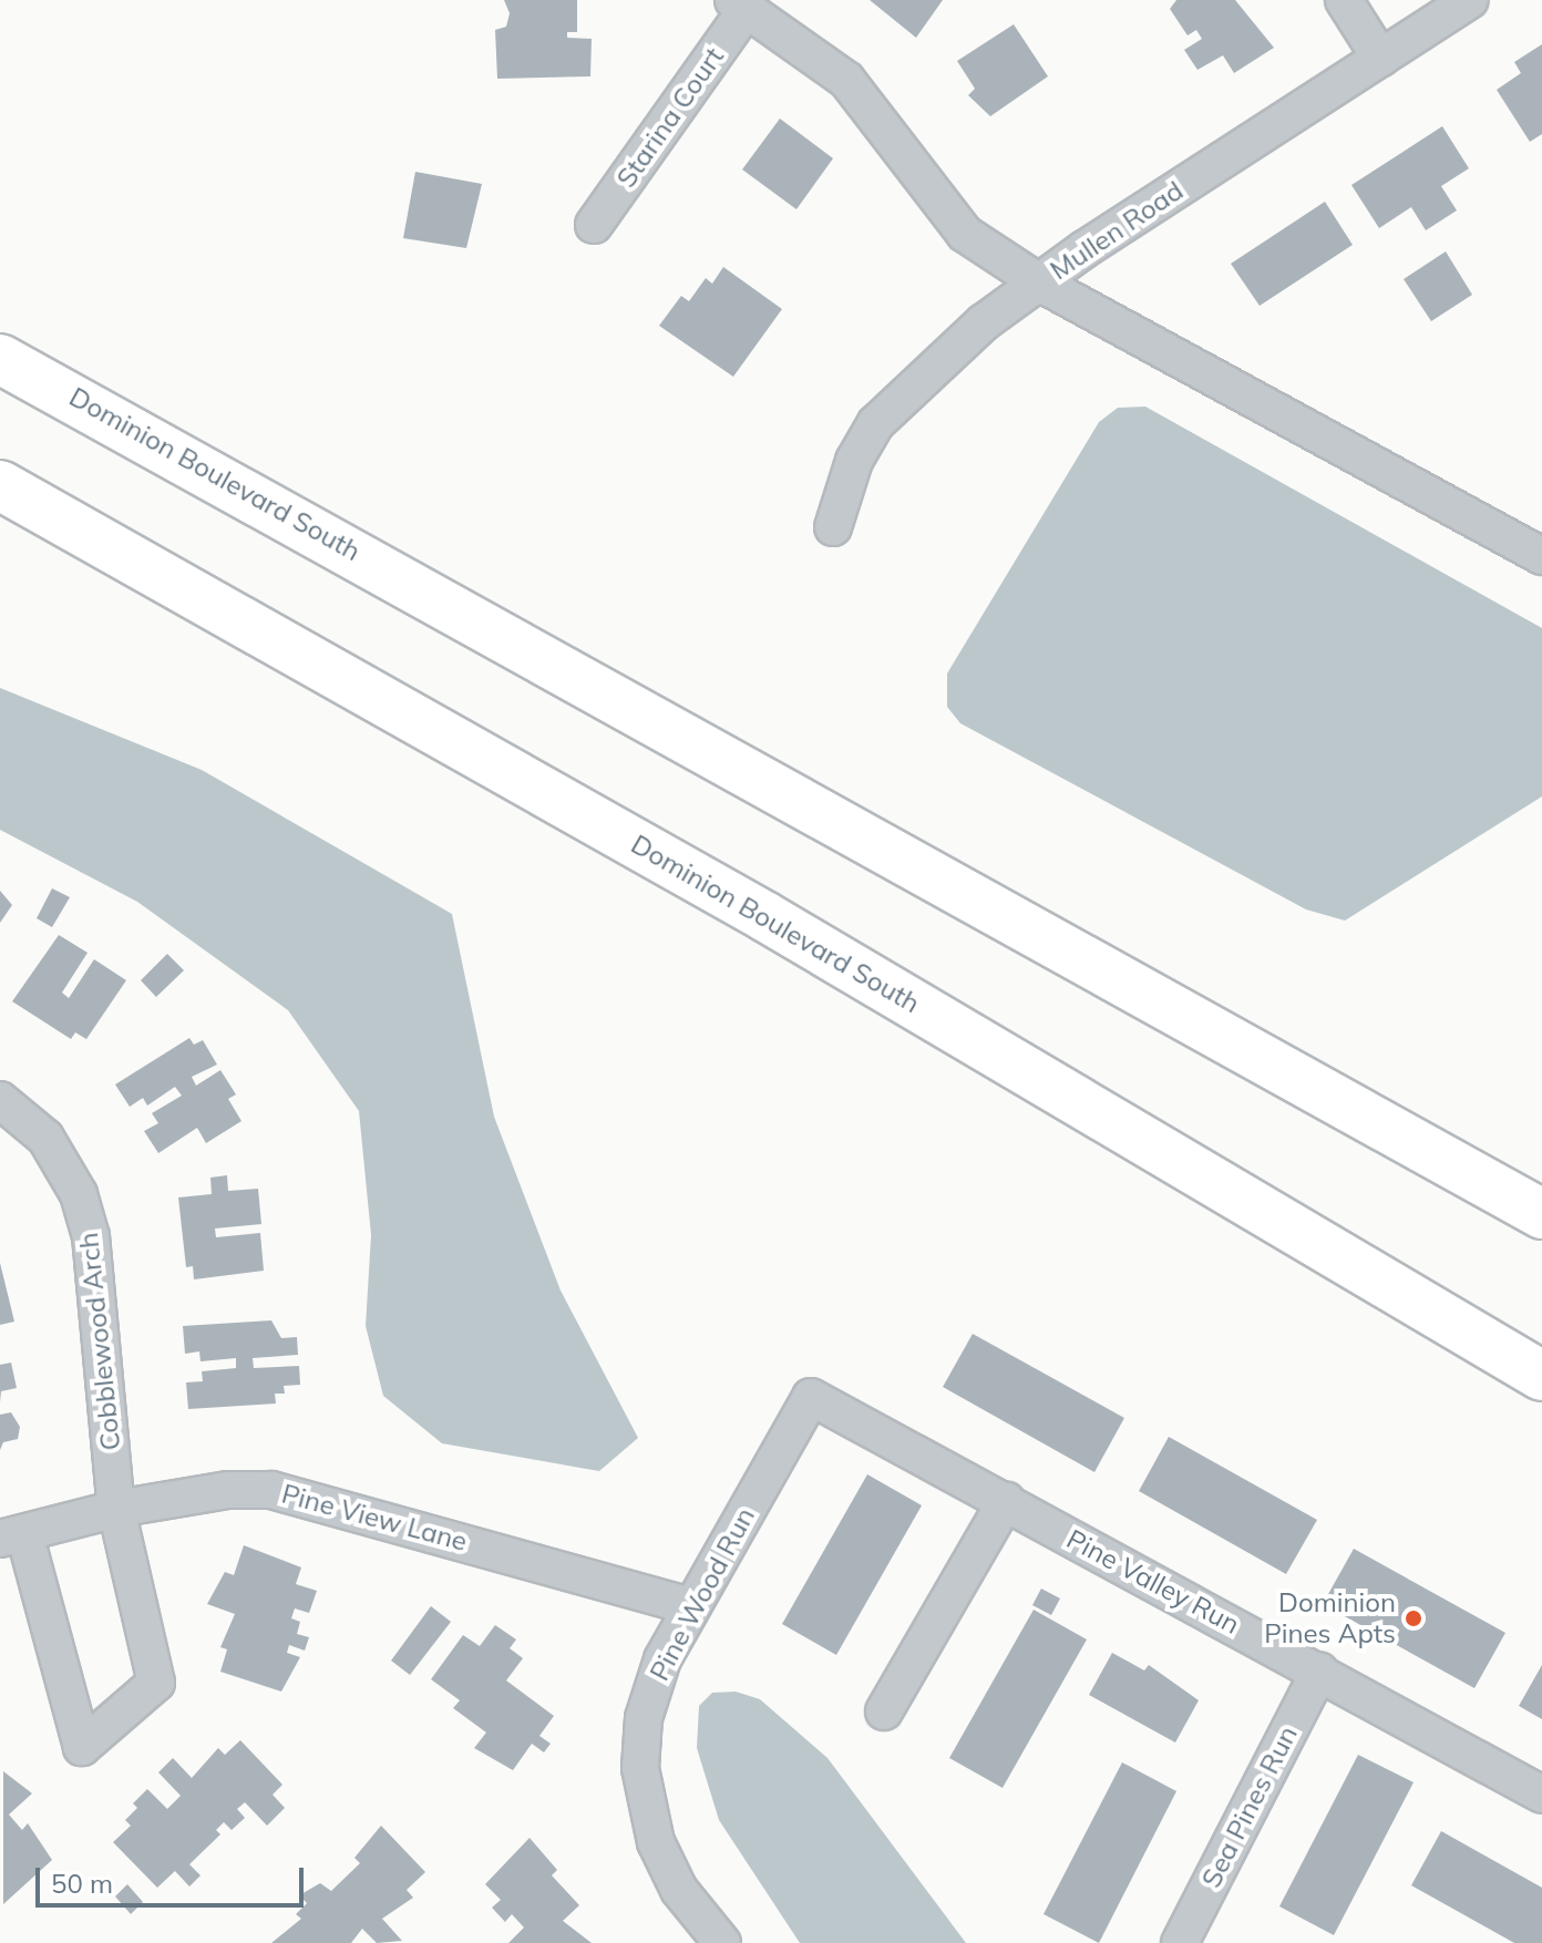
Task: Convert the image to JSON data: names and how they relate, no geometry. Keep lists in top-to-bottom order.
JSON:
{
  "streets": {
    "highway": ["Dominion Boulevard South"],
    "street": [
      "Starina Court",
      "Mullen Road",
      "Cobblewood Arch",
      "Pine View Lane",
      "Pine Valley Run",
      "Pine Wood Run",
      "Sea Pines Run"
    ]
  },
  "crossings": [
    ["Cobblewood Arch", "Pine View Lane"],
    ["Pine View Lane", "Pine Wood Run"],
    ["Pine Valley Run", "Pine Wood Run"],
    ["Pine Valley Run", "Sea Pines Run"]
  ],
  "places": ["Dominion Pines Apts"],
  "scale_bar": "50 m"
}
